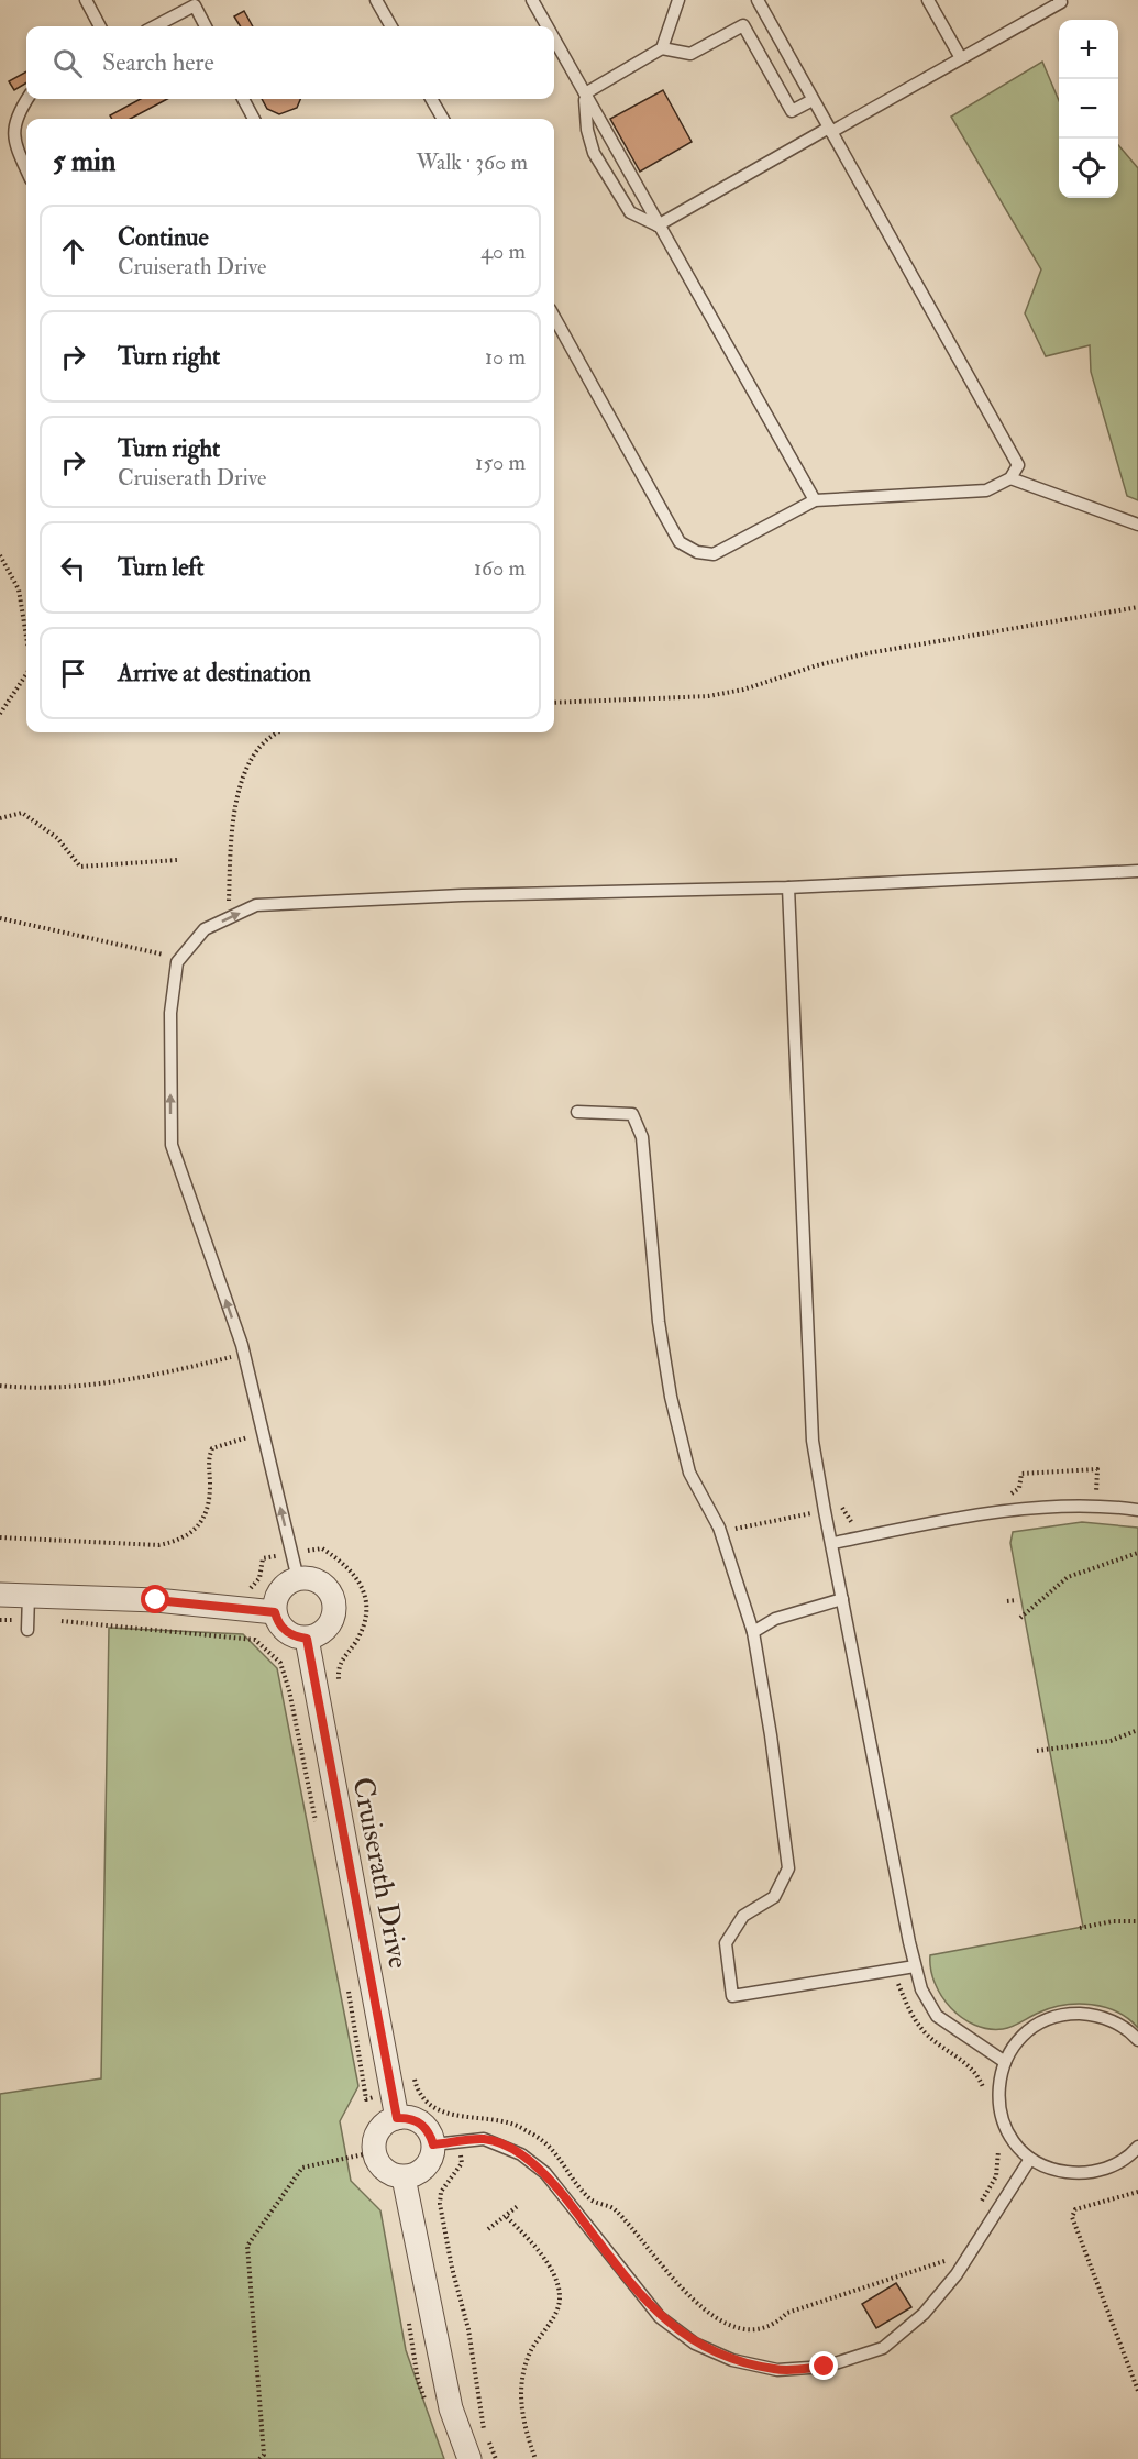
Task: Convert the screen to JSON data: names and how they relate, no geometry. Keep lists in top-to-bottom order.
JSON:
{
  "streets": {
    "street": ["Cruiserath Drive"]
  },
  "page": {
    "map_buttons": ["+", "−"],
    "search": "Search here",
    "heading": ["5 min", "Walk · 360 m"],
    "list": [
      ["Continue", "Cruiserath Drive", "40 m"],
      ["Turn right", "10 m"],
      ["Turn right", "Cruiserath Drive", "150 m"],
      ["Turn left", "160 m"],
      "Arrive at destination"
    ]
  }
}
